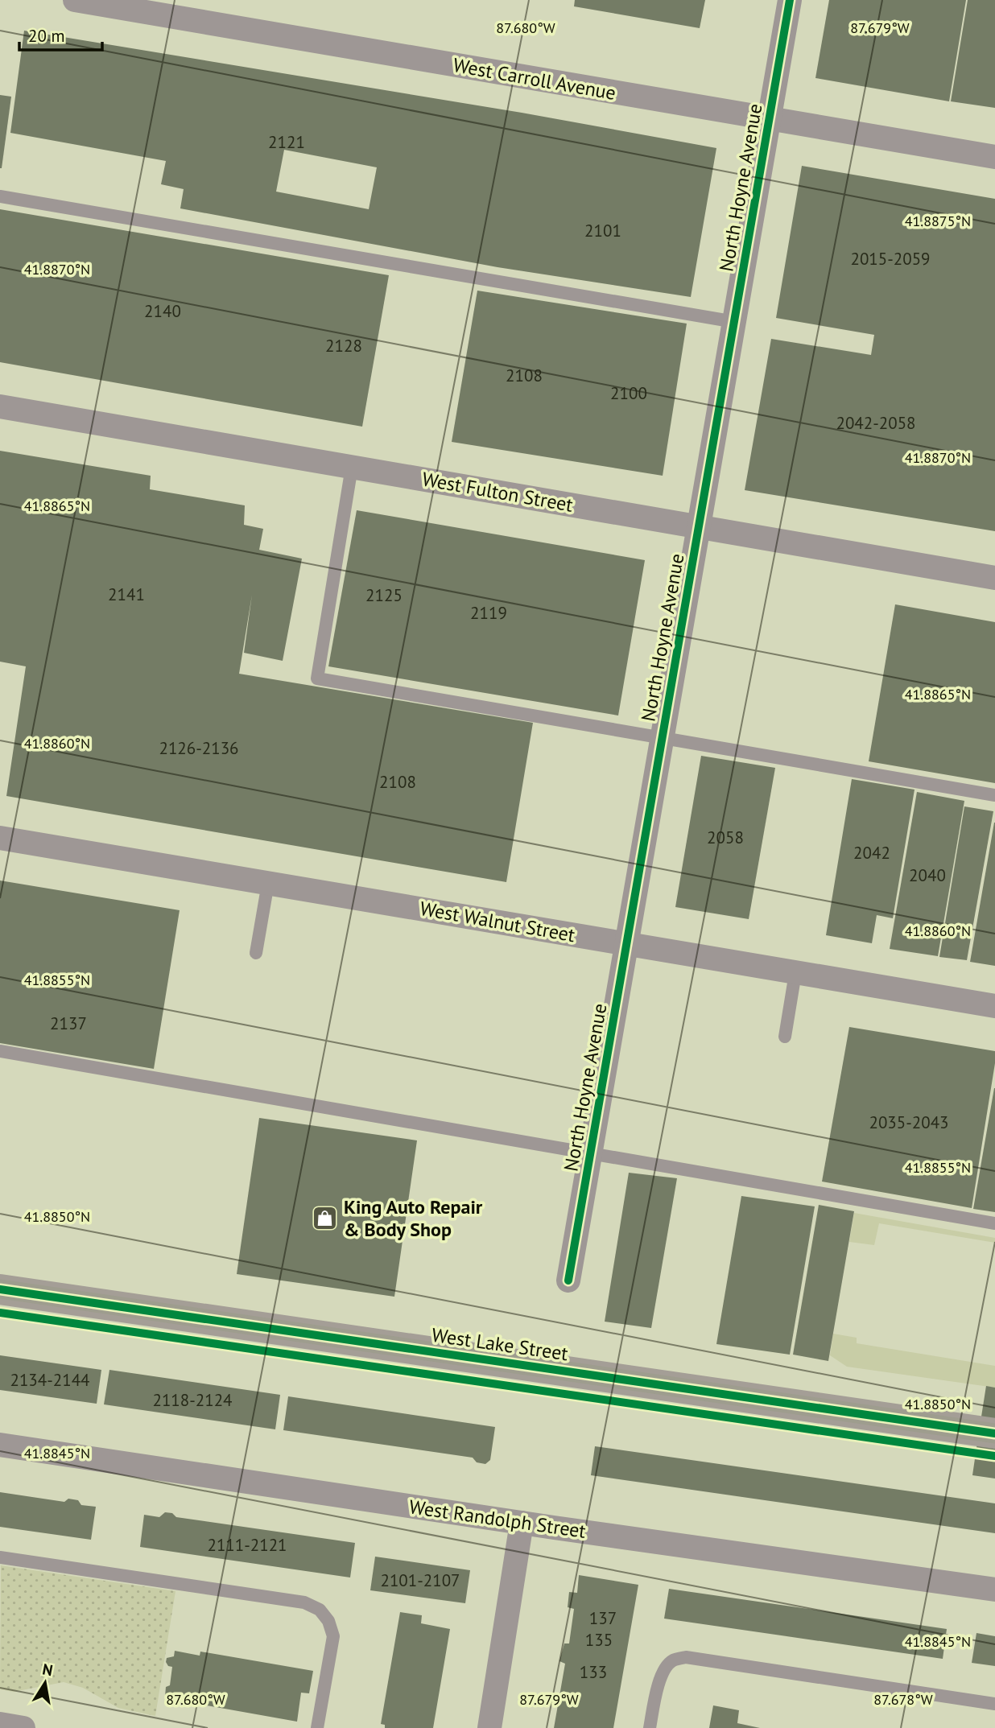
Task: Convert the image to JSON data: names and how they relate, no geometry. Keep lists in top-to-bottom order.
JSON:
{
  "streets": {
    "main road": ["West Lake Street"],
    "street": [
      "West Carroll Avenue",
      "North Hoyne Avenue",
      "West Fulton Street",
      "West Walnut Street",
      "West Randolph Street"
    ]
  },
  "crossings": [
    ["West Carroll Avenue", "North Hoyne Avenue"],
    ["North Hoyne Avenue", "West Fulton Street"],
    ["North Hoyne Avenue", "West Walnut Street"]
  ],
  "places": {
    "shop": ["King Auto Repair & Body Shop"]
  },
  "house_numbers": [
    "2121",
    "2101",
    "2015-2059",
    "2140",
    "2128",
    "2108",
    "2100",
    "2042-2058",
    "2141",
    "2125",
    "2119",
    "2126-2136",
    "2108",
    "2058",
    "2042",
    "2040",
    "2137",
    "2035-2043",
    "2134-2144",
    "2118-2124",
    "2111-2121",
    "2101-2107",
    "137",
    "135",
    "133"
  ],
  "scale_bar": "20 m",
  "north": "top",
  "coordinates": [
    "87.680°W",
    "87.679°W",
    "41.8875°N",
    "41.8870°N",
    "41.8865°N",
    "41.8860°N",
    "41.8855°N",
    "41.8850°N",
    "41.8845°N",
    "87.678°W"
  ]
}
